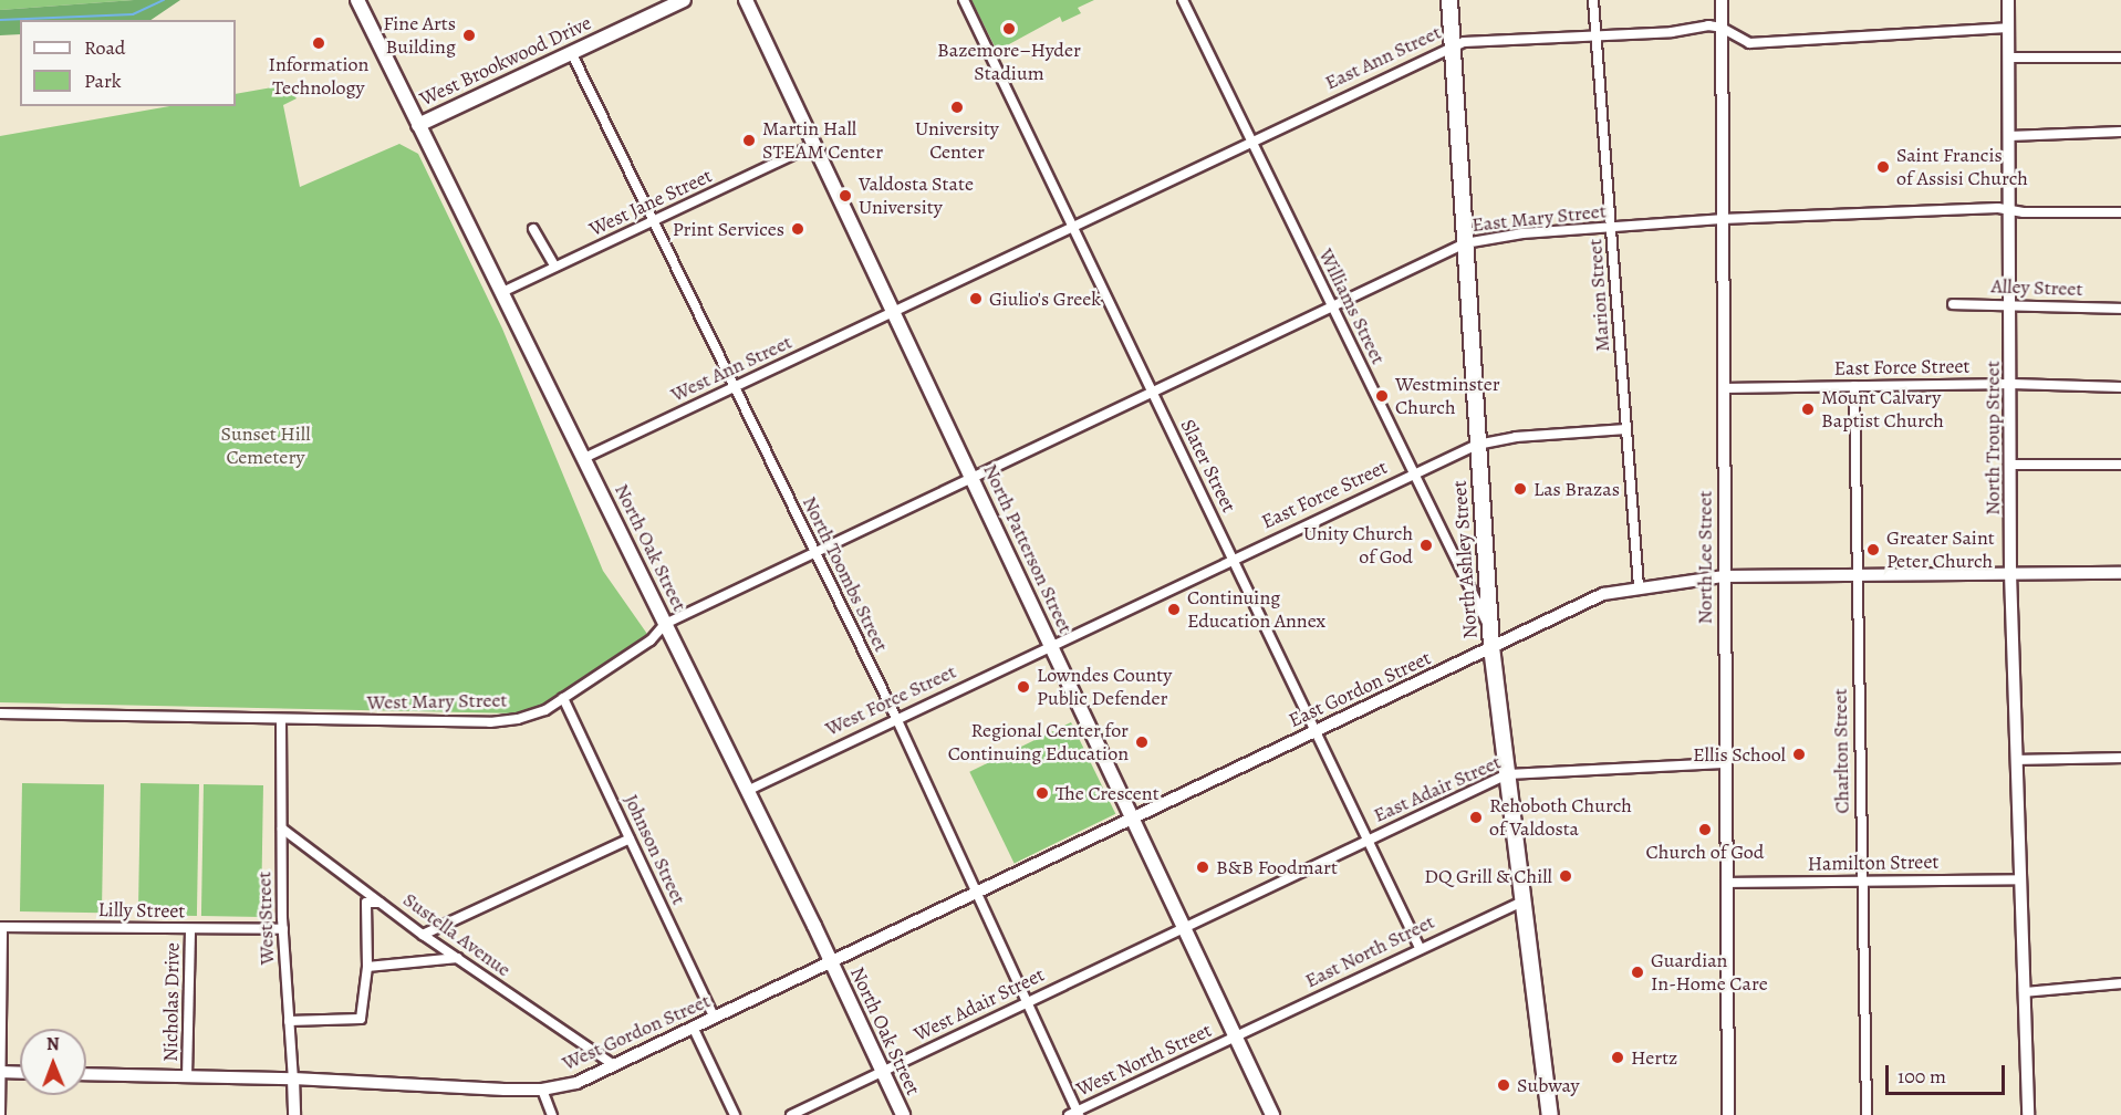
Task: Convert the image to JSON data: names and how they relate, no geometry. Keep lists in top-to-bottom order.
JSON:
{
  "streets": {
    "main road": [
      "West Brookwood Drive",
      "North Oak Street",
      "North Patterson Street",
      "North Ashley Street"
    ],
    "street": [
      "East Ann Street",
      "West Jane Street",
      "East Mary Street",
      "Alley Street",
      "Marion Street",
      "Williams Street",
      "East Force Street",
      "West Ann Street",
      "North Troup Street",
      "Slater Street",
      "North Lee Street",
      "North Toombs Street",
      "East Gordon Street",
      "West Force Street",
      "West Mary Street",
      "Charlton Street",
      "East Adair Street",
      "Johnson Street",
      "Hamilton Street",
      "Lilly Street",
      "West Street",
      "Sustella Avenue",
      "East North Street",
      "Nicholas Drive",
      "West Adair Street",
      "West Gordon Street",
      "West North Street"
    ]
  },
  "crossings": [
    ["East Ann Street", "Marion Street"],
    ["East Ann Street", "Williams Street"],
    ["East Ann Street", "West Ann Street"],
    ["East Ann Street", "Slater Street"],
    ["East Ann Street", "North Patterson Street"],
    ["East Ann Street", "North Lee Street"],
    ["East Ann Street", "North Ashley Street"],
    ["West Brookwood Drive", "North Oak Street"],
    ["West Brookwood Drive", "North Toombs Street"],
    ["West Jane Street", "North Oak Street"],
    ["West Jane Street", "North Patterson Street"],
    ["West Jane Street", "North Toombs Street"],
    ["East Mary Street", "Marion Street"],
    ["East Mary Street", "Williams Street"],
    ["East Mary Street", "North Troup Street"],
    ["East Mary Street", "Slater Street"],
    ["East Mary Street", "North Patterson Street"],
    ["East Mary Street", "North Lee Street"],
    ["East Mary Street", "North Ashley Street"],
    ["East Mary Street", "West Mary Street"],
    ["Alley Street", "North Troup Street"],
    ["Marion Street", "East Force Street"],
    ["Marion Street", "East Gordon Street"],
    ["Williams Street", "East Force Street"],
    ["Williams Street", "North Ashley Street"],
    ["East Force Street", "North Troup Street"],
    ["East Force Street", "Slater Street"],
    ["East Force Street", "North Patterson Street"],
    ["East Force Street", "North Lee Street"],
    ["East Force Street", "North Ashley Street"],
    ["East Force Street", "West Force Street"],
    ["East Force Street", "Charlton Street"],
    ["West Ann Street", "North Oak Street"],
    ["West Ann Street", "North Patterson Street"],
    ["West Ann Street", "North Toombs Street"],
    ["North Troup Street", "East Gordon Street"],
    ["North Troup Street", "Hamilton Street"],
    ["Slater Street", "East Gordon Street"],
    ["Slater Street", "East Adair Street"],
    ["Slater Street", "East North Street"],
    ["North Oak Street", "West Force Street"],
    ["North Oak Street", "West Mary Street"],
    ["North Oak Street", "West Adair Street"],
    ["North Oak Street", "West Gordon Street"],
    ["North Patterson Street", "East Gordon Street"],
    ["North Patterson Street", "West Force Street"],
    ["North Patterson Street", "West Mary Street"],
    ["North Patterson Street", "East Adair Street"],
    ["North Patterson Street", "East North Street"],
    ["North Patterson Street", "West Adair Street"],
    ["North Patterson Street", "West Gordon Street"],
    ["North Patterson Street", "West North Street"],
    ["North Lee Street", "East Gordon Street"],
    ["North Lee Street", "East Adair Street"],
    ["North Lee Street", "Hamilton Street"],
    ["North Ashley Street", "East Gordon Street"],
    ["North Ashley Street", "East Adair Street"],
    ["North Ashley Street", "East North Street"],
    ["North Toombs Street", "West Force Street"],
    ["North Toombs Street", "West Mary Street"],
    ["North Toombs Street", "West Adair Street"],
    ["North Toombs Street", "West Gordon Street"],
    ["North Toombs Street", "West North Street"],
    ["East Gordon Street", "Charlton Street"],
    ["East Gordon Street", "West Gordon Street"],
    ["West Mary Street", "Johnson Street"],
    ["West Mary Street", "West Street"],
    ["Charlton Street", "Hamilton Street"],
    ["East Adair Street", "West Adair Street"],
    ["Johnson Street", "West Gordon Street"],
    ["Lilly Street", "West Street"],
    ["Lilly Street", "Nicholas Drive"],
    ["West Street", "Sustella Avenue"],
    ["West Street", "West Gordon Street"],
    ["Sustella Avenue", "West Gordon Street"],
    ["East North Street", "West North Street"],
    ["Nicholas Drive", "West Gordon Street"]
  ],
  "parks": ["Sunset Hill Cemetery"],
  "places": [
    "Bazemore–Hyder Stadium",
    "Fine Arts Building",
    "Information Technology",
    "University Center",
    "Martin Hall STEAM Center",
    "Saint Francis of Assisi Church",
    "Valdosta State University",
    "Print Services",
    "Giulio's Greek",
    "Westminster Church",
    "Mount Calvary Baptist Church",
    "Las Brazas",
    "Unity Church of God",
    "Greater Saint Peter Church",
    "Continuing Education Annex",
    "Lowndes County Public Defender",
    "Regional Center for Continuing Education",
    "Ellis School",
    "The Crescent",
    "Rehoboth Church of Valdosta",
    "Church of God",
    "B&B Foodmart",
    "DQ Grill & Chill",
    "Guardian In-Home Care",
    "Hertz",
    "Subway"
  ],
  "legend": ["Road", "Park"],
  "scale_bar": "100 m",
  "north": "top"
}
